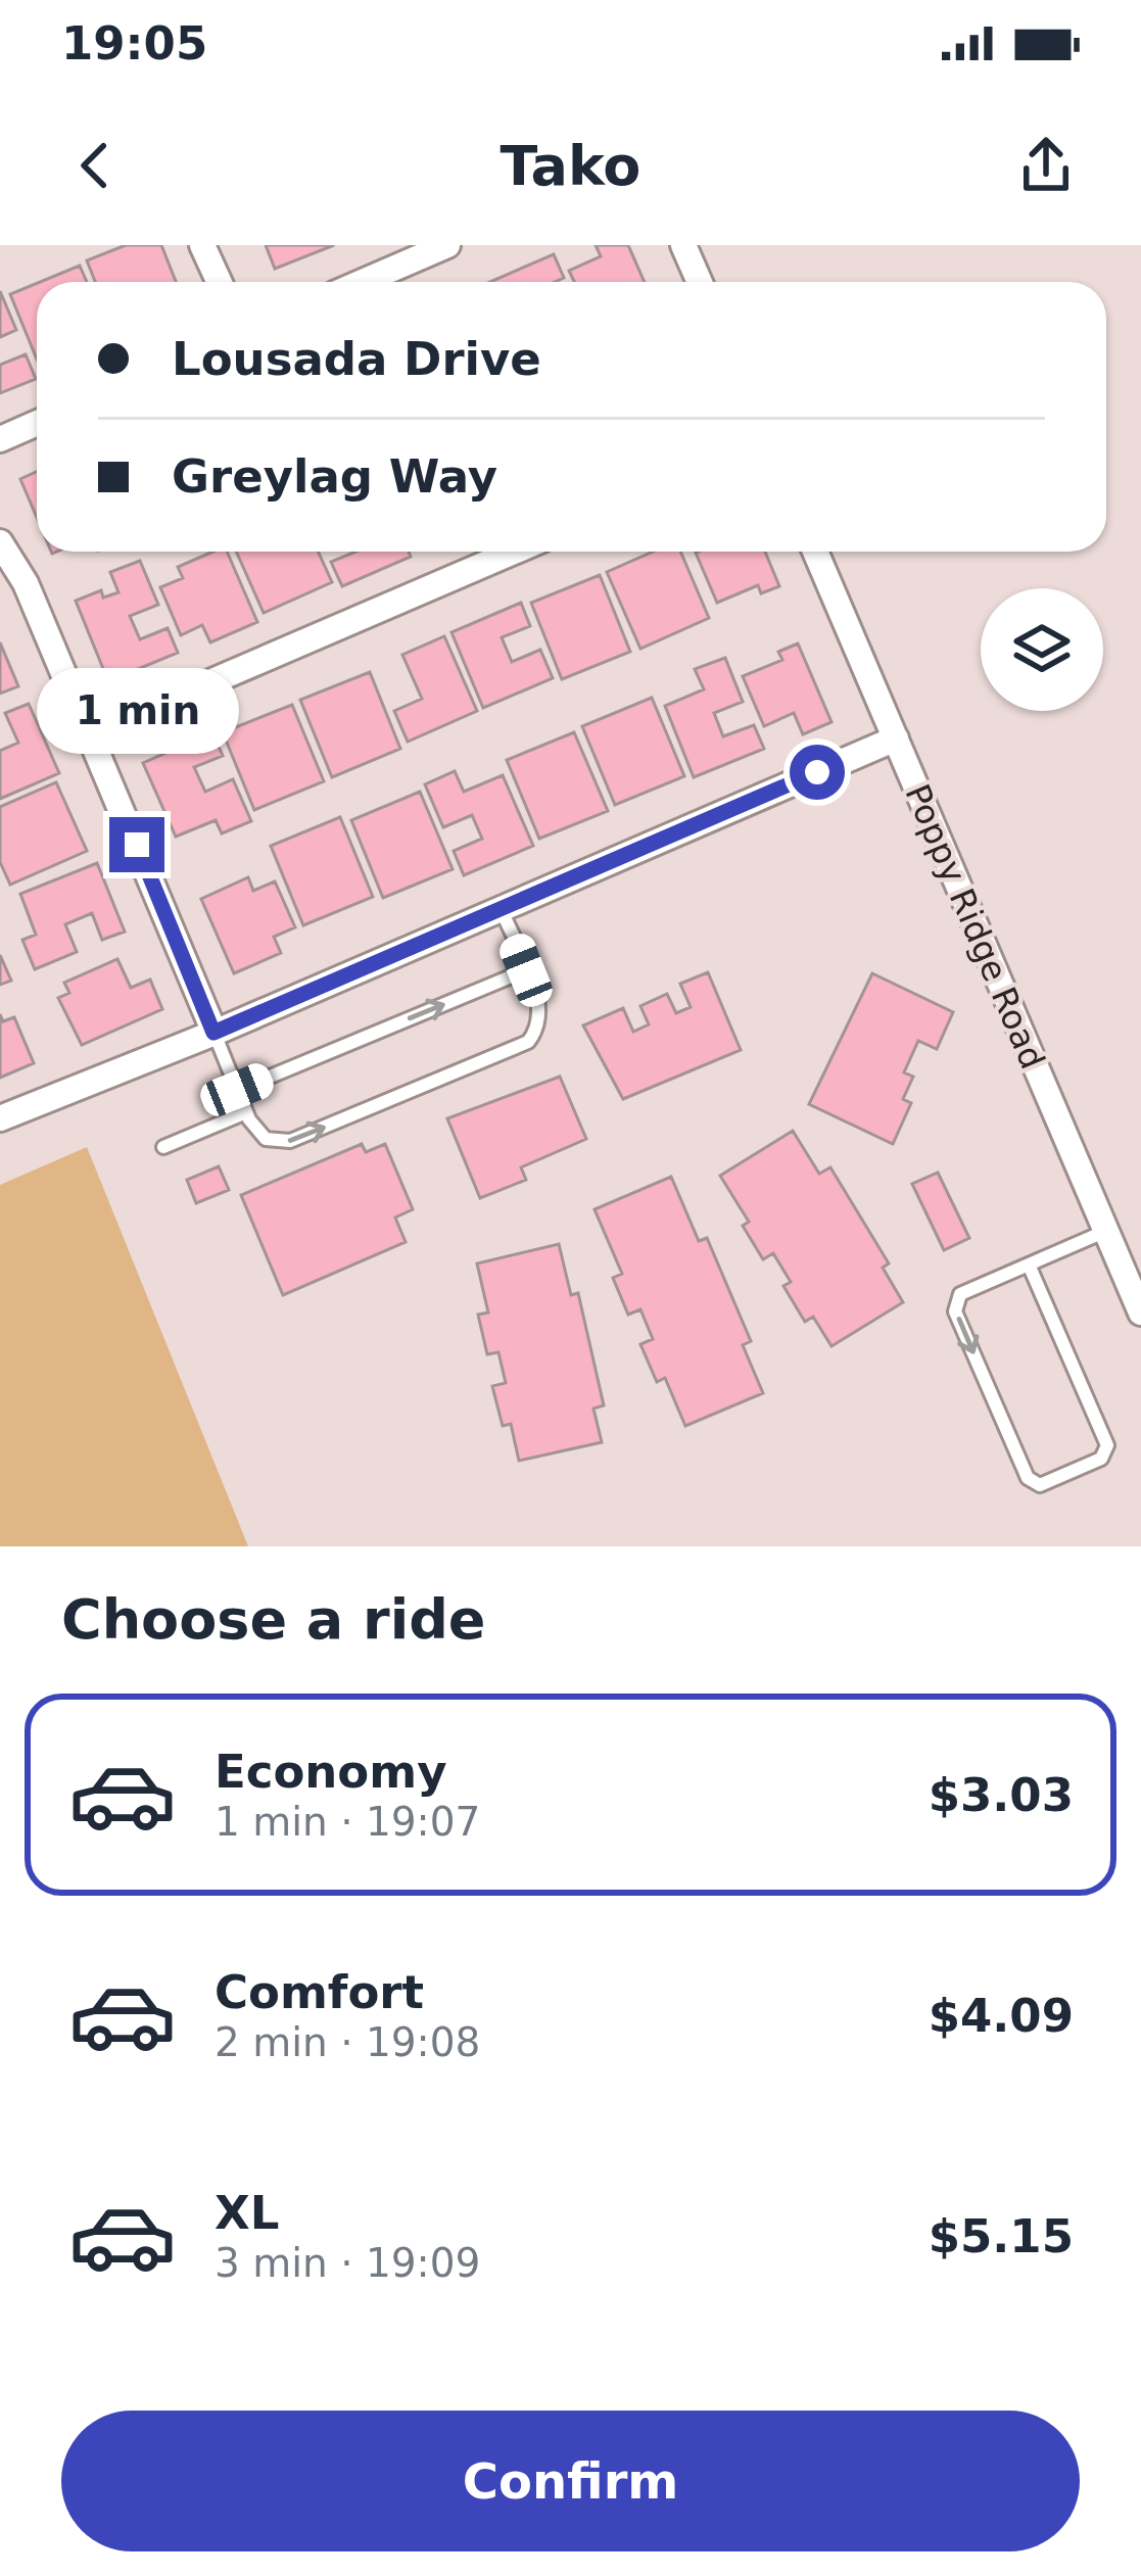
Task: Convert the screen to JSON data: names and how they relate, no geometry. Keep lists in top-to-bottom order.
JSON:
{
  "streets": {
    "street": ["Poppy Ridge Road"]
  },
  "page": {
    "status": "19:05",
    "header": "Tako",
    "banner": ["Lousada Drive", "Greylag Way"],
    "bubble": "1 min",
    "heading": "Choose a ride",
    "list": [
      {
        "name": "Economy",
        "note": "1 min · 19:07",
        "value": "$3.03"
      },
      {
        "name": "Comfort",
        "note": "2 min · 19:08",
        "value": "$4.09"
      },
      {
        "name": "XL",
        "note": "3 min · 19:09",
        "value": "$5.15"
      }
    ],
    "buttons": "Confirm"
  }
}
